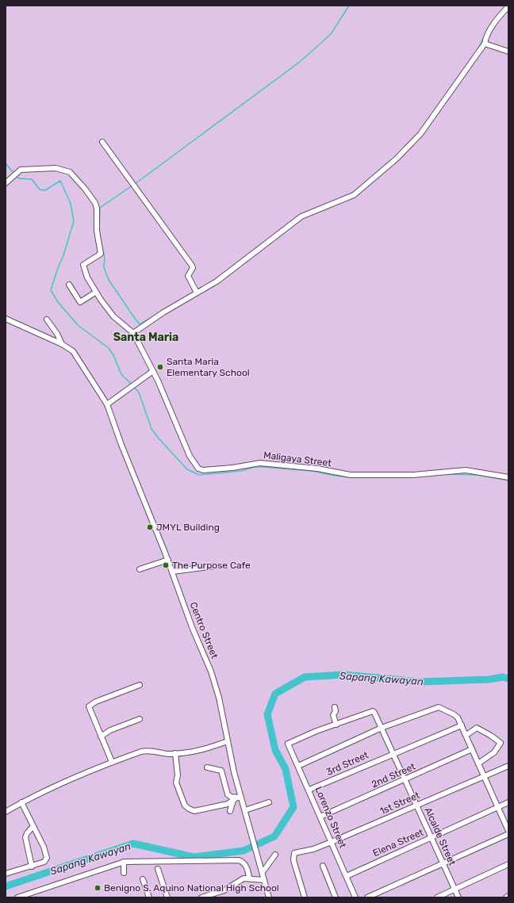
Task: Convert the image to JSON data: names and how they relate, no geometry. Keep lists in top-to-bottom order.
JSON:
{
  "streets": {
    "street": [
      "Maligaya Street",
      "Centro Street",
      "3rd Street",
      "2nd Street",
      "1st Street",
      "Lorenzo Street",
      "Alcalde Street",
      "Elena Street"
    ]
  },
  "crossings": [
    ["3rd Street", "Lorenzo Street"],
    ["3rd Street", "Alcalde Street"],
    ["2nd Street", "Lorenzo Street"],
    ["2nd Street", "Alcalde Street"],
    ["1st Street", "Lorenzo Street"],
    ["1st Street", "Alcalde Street"],
    ["Lorenzo Street", "Alcalde Street"],
    ["Lorenzo Street", "Elena Street"],
    ["Alcalde Street", "Elena Street"]
  ],
  "districts": ["Santa Maria"],
  "water": ["Sapang Kawayan"],
  "places": [
    "Santa Maria Elementary School",
    "JMYL Building",
    "The Purpose Cafe",
    "Benigno S. Aquino National High School"
  ]
}
